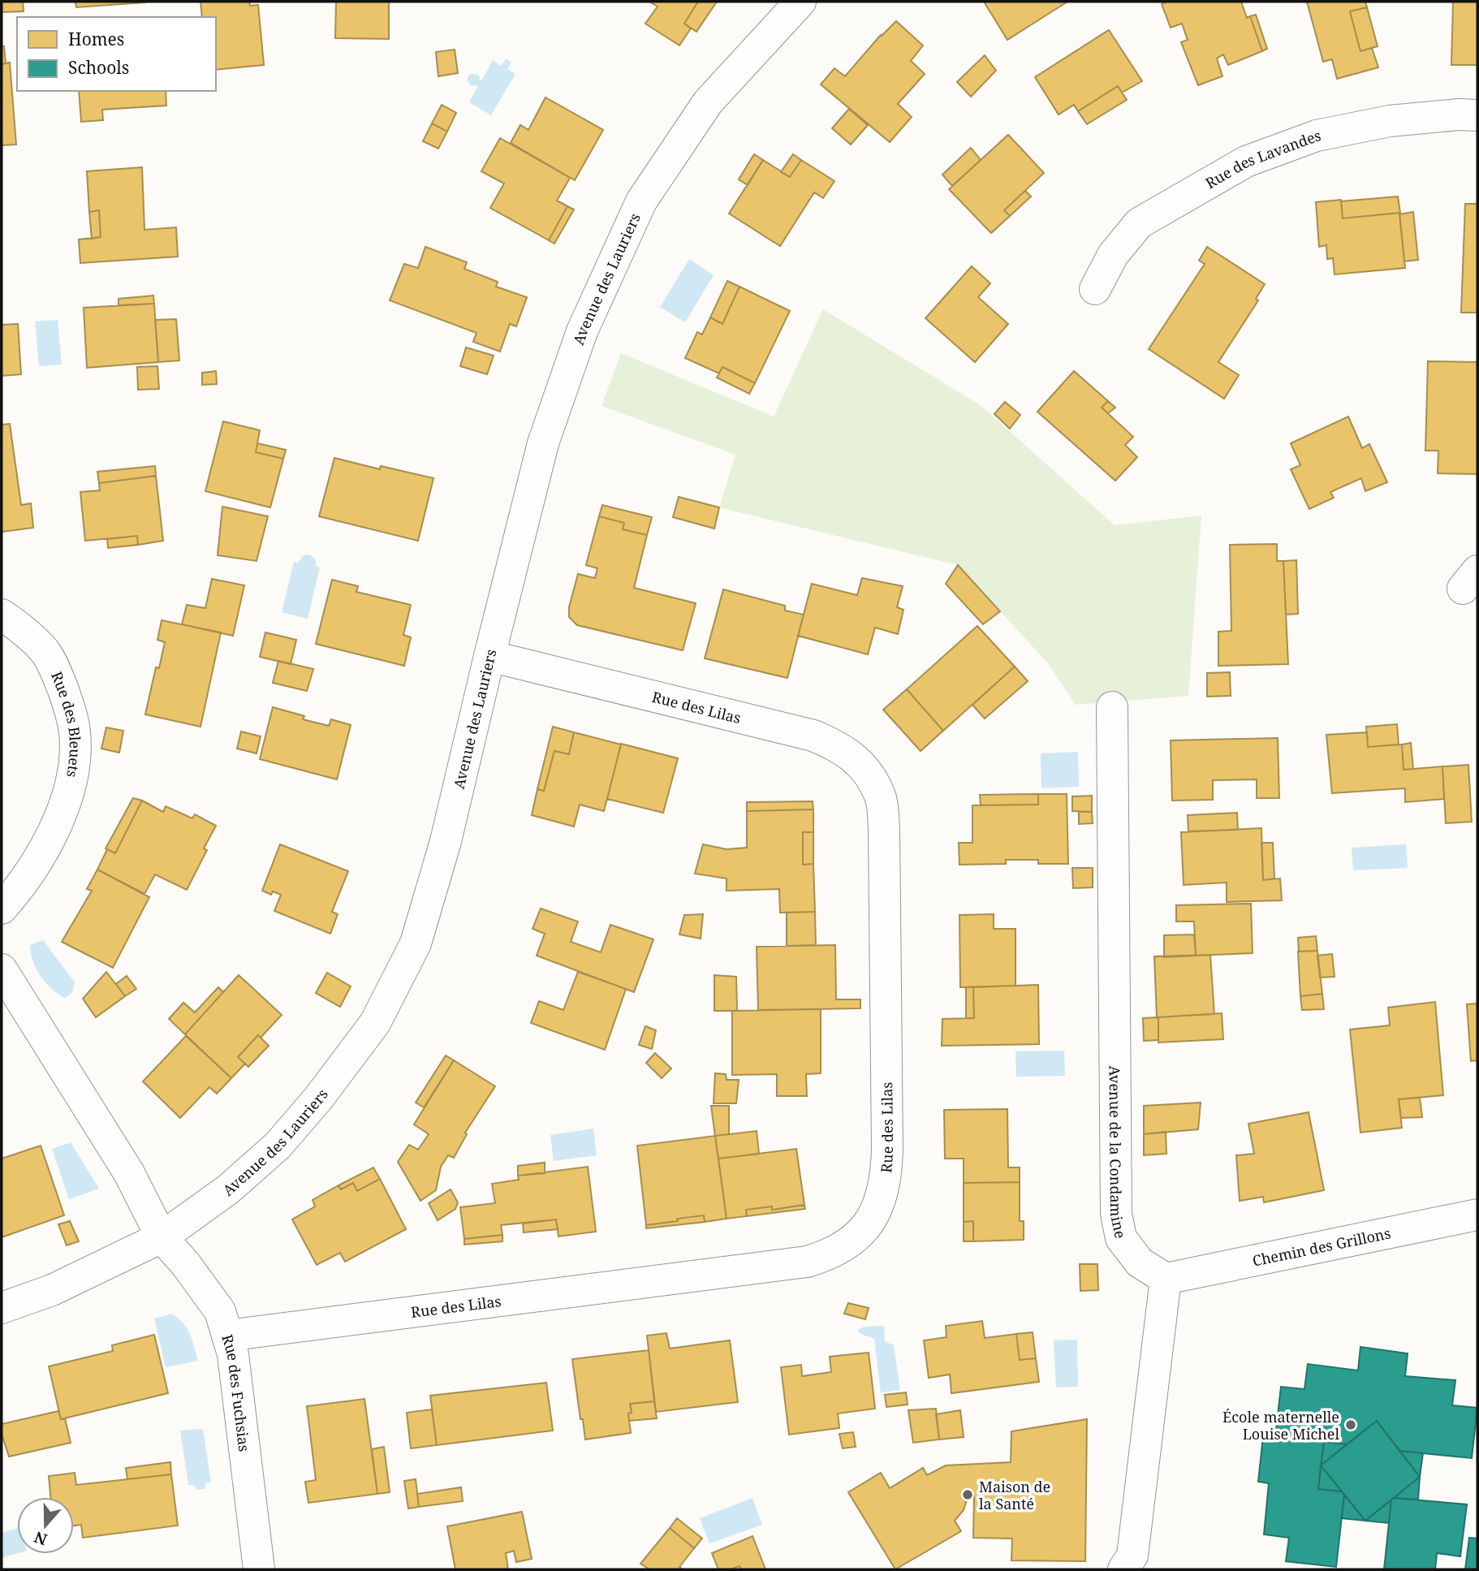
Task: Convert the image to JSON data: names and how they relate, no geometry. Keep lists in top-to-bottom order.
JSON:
{
  "streets": {
    "street": [
      "Rue des Lavandes",
      "Avenue des Lauriers",
      "Rue des Lilas",
      "Rue des Bleuets",
      "Avenue de la Condamine",
      "Chemin des Grillons",
      "Rue des Fuchsias"
    ]
  },
  "crossings": [
    ["Avenue des Lauriers", "Rue des Lilas"],
    ["Avenue des Lauriers", "Rue des Fuchsias"],
    ["Rue des Lilas", "Rue des Fuchsias"],
    ["Avenue de la Condamine", "Chemin des Grillons"]
  ],
  "places": ["École maternelle Louise Michel", "Maison de la Santé"],
  "legend": ["Homes", "Schools"],
  "north": "bottom"
}
